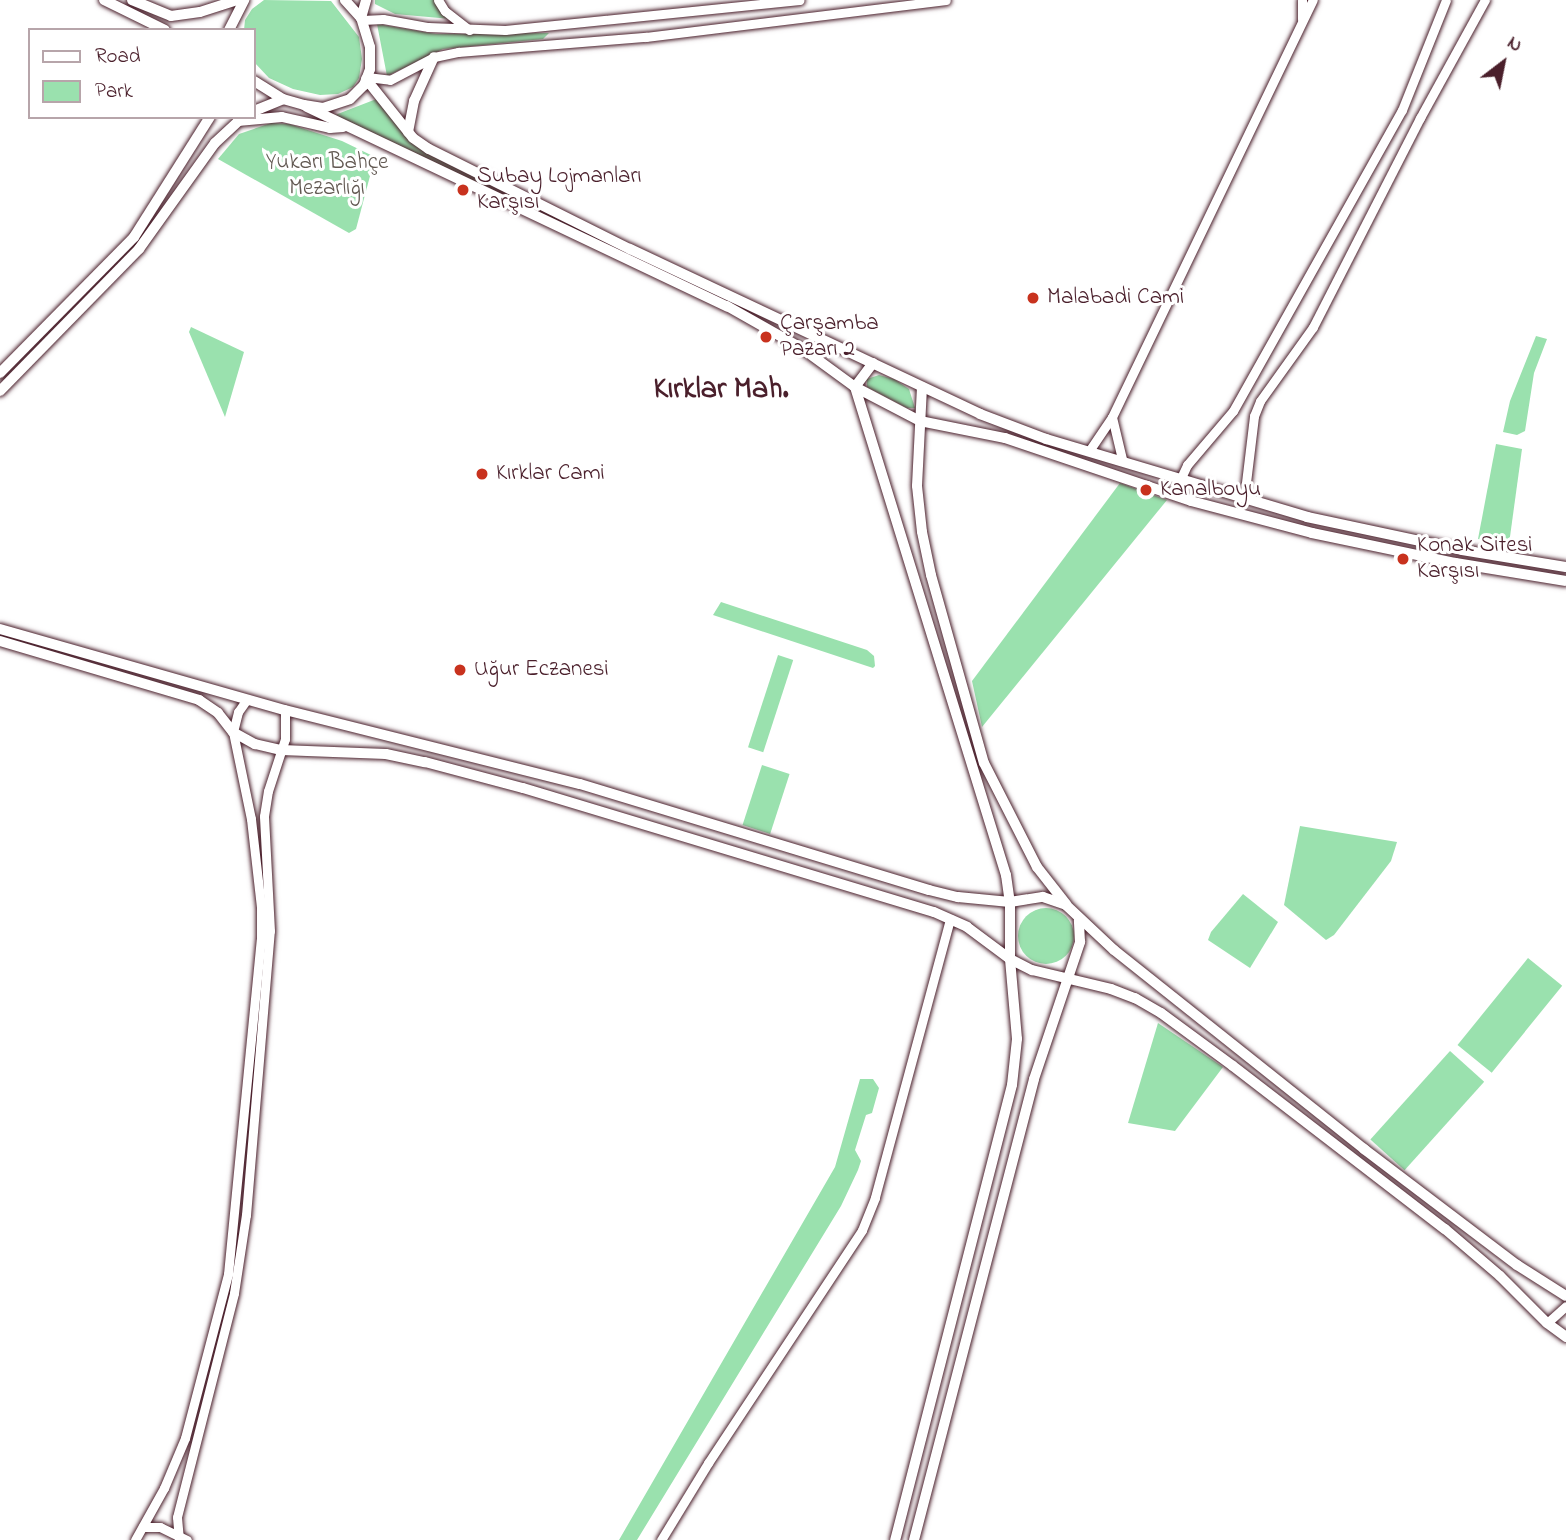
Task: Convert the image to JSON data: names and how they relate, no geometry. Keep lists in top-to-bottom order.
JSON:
{
  "districts": ["Kırklar Mah."],
  "parks": ["Yukarı Bahçe Mezarlığı"],
  "places": [
    "Subay Lojmanları Karşısı",
    "Malabadi Cami",
    "Çarşamba Pazarı 2",
    "Kırklar Cami",
    "Kanalboyu",
    "Konak Sitesi Karşısı",
    "Uğur Eczanesi"
  ],
  "legend": ["Road", "Park"],
  "north": "top right"
}
